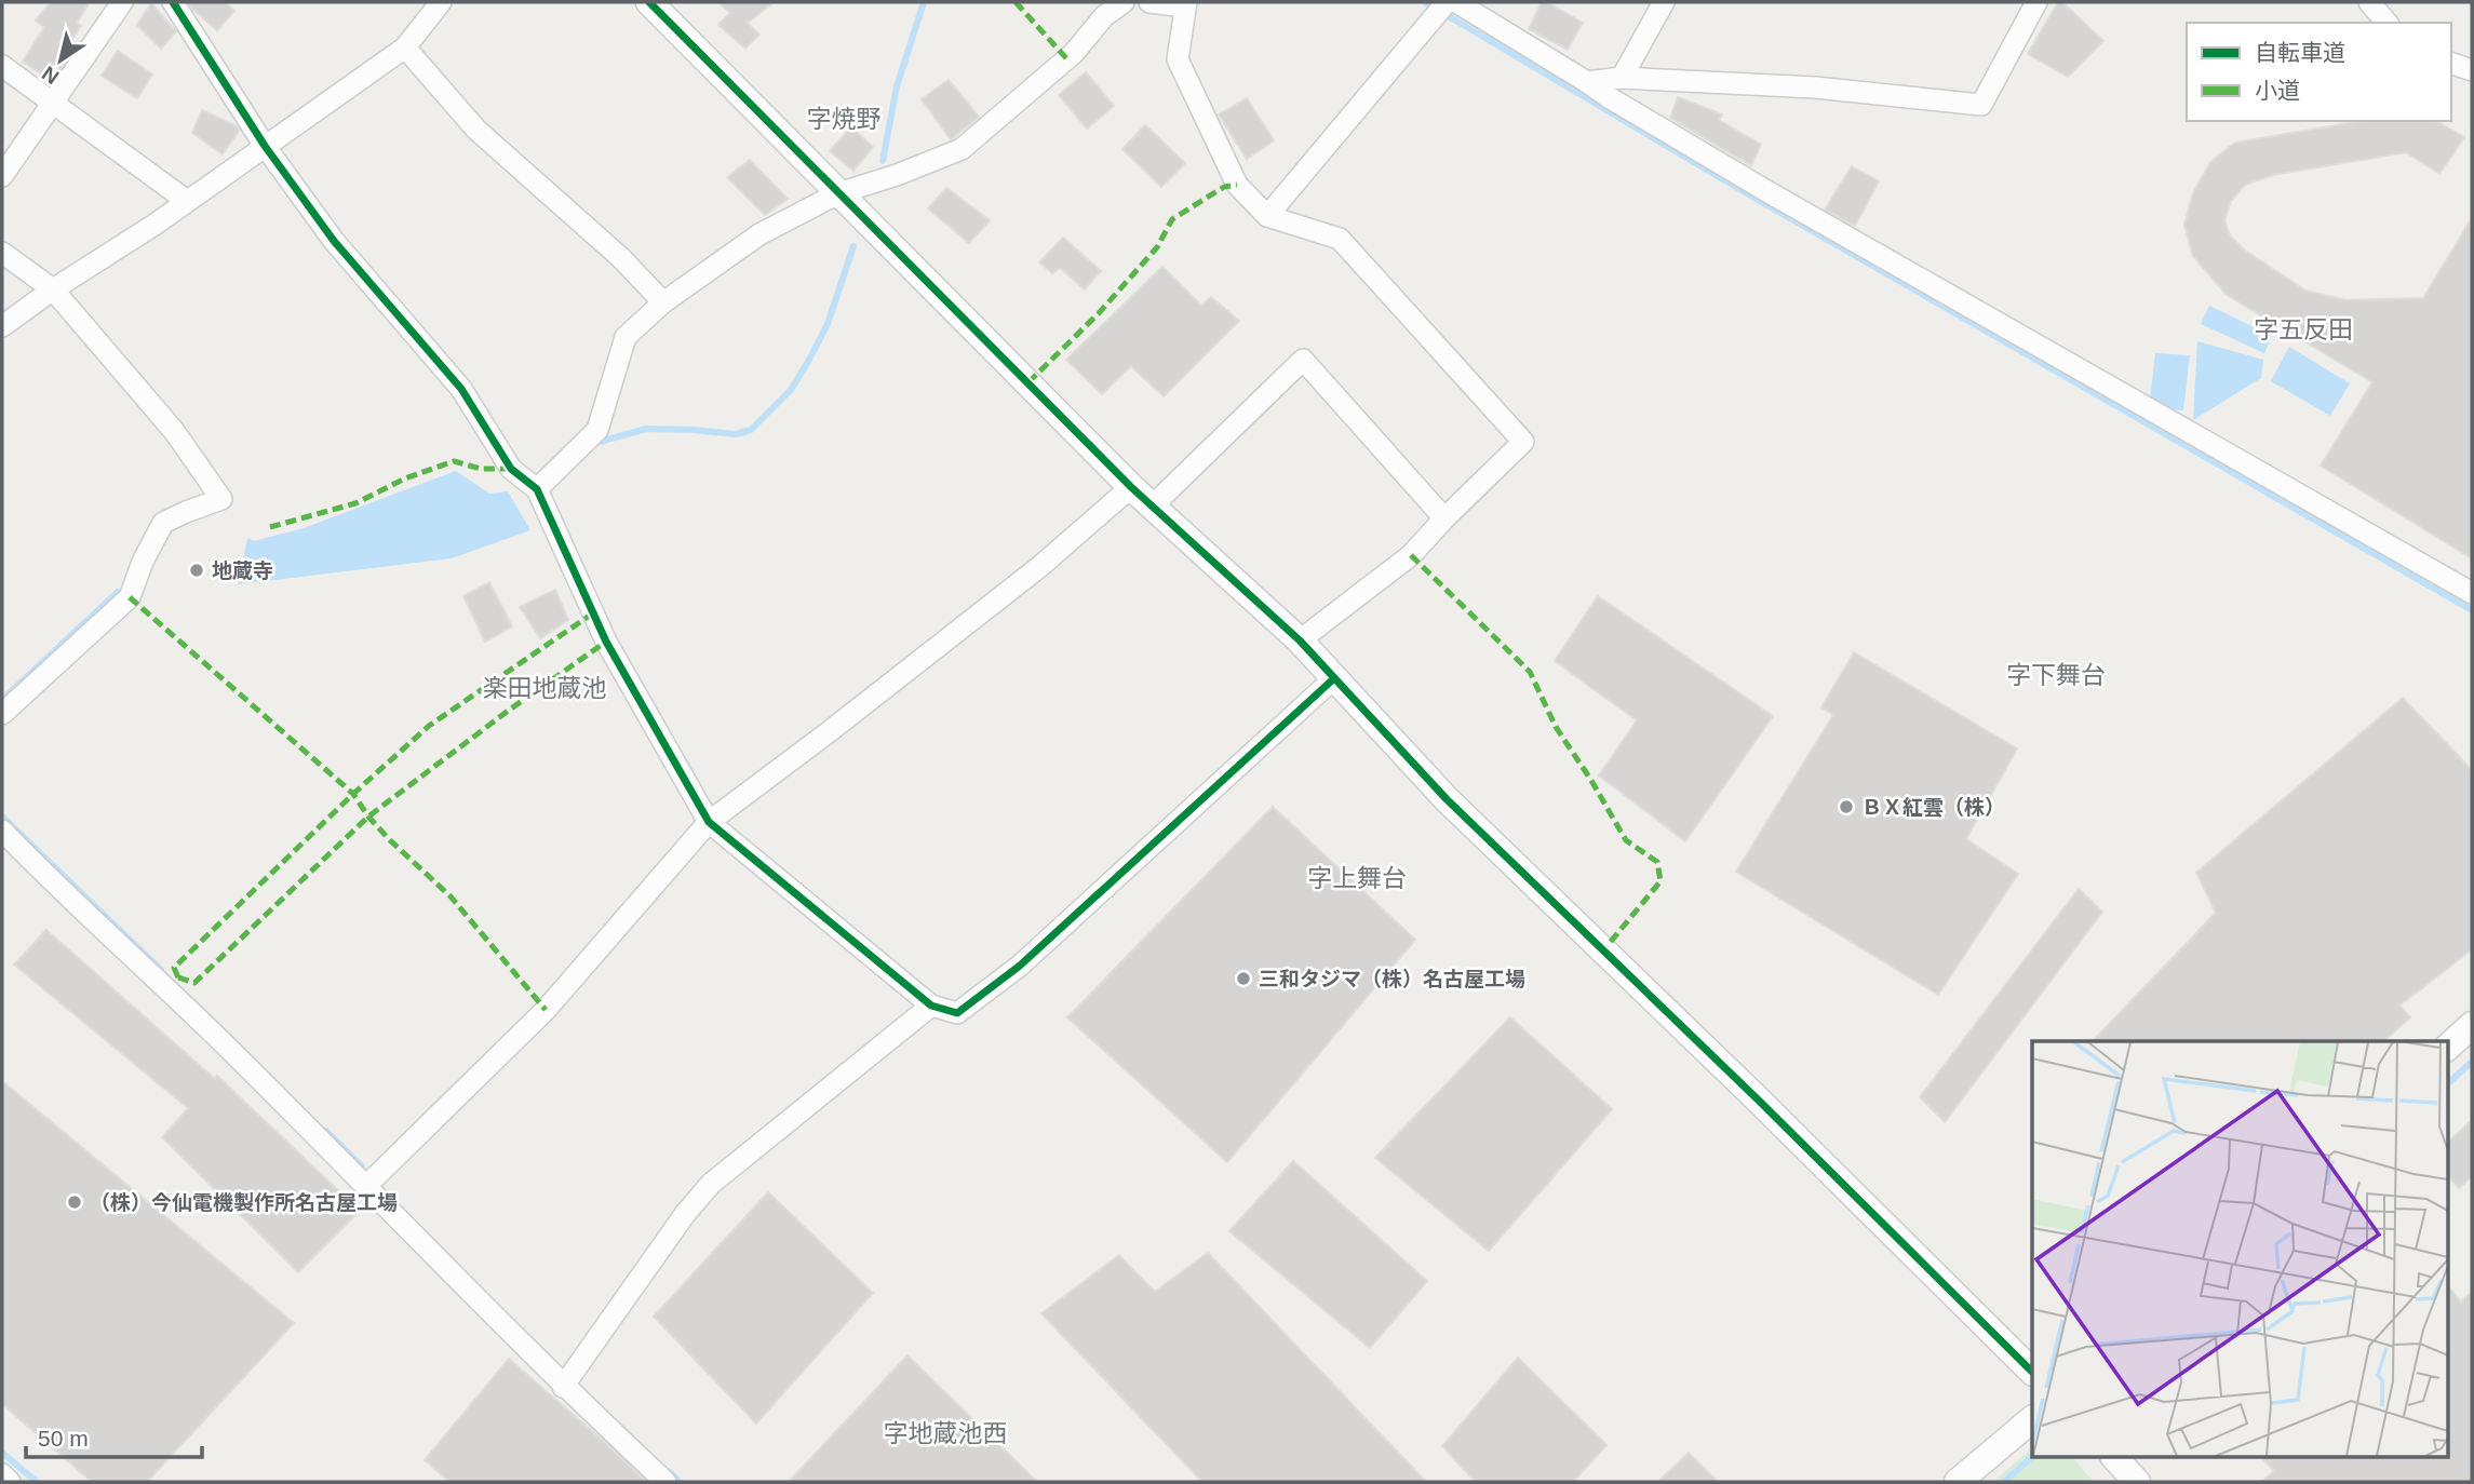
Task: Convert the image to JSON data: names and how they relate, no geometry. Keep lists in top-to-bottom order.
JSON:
{
  "districts": [
    "字焼野",
    "字五反田",
    "字下舞台",
    "楽田地蔵池",
    "字上舞台",
    "字地蔵池西"
  ],
  "places": [
    "地蔵寺",
    "ＢＸ紅雲（株）",
    "三和タジマ（株）名古屋工場",
    "（株）今仙電機製作所名古屋工場"
  ],
  "legend": ["自転車道", "小道"],
  "scale_bar": "50 m",
  "north": "bottom left"
}
